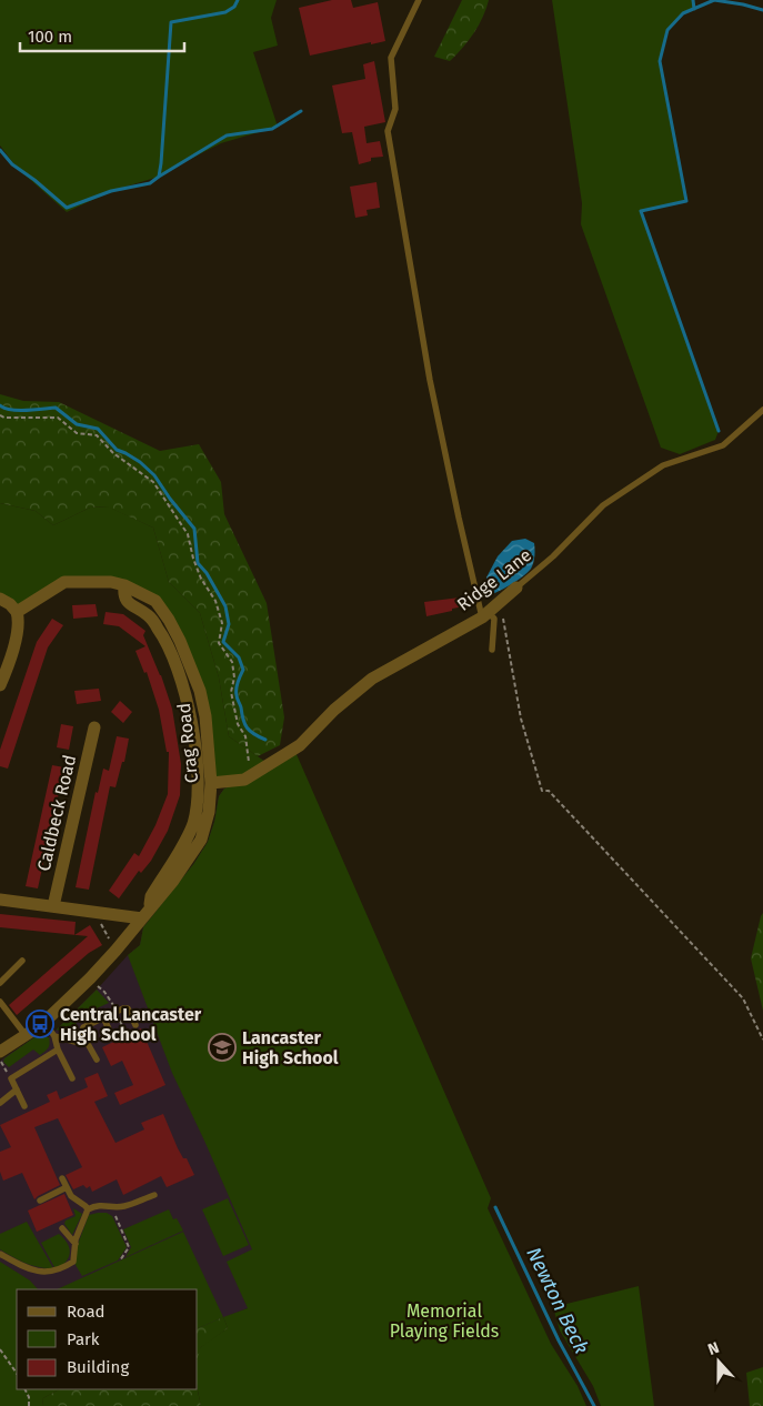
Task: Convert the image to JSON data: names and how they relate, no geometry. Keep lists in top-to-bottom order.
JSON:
{
  "streets": {
    "street": ["Ridge Lane", "Crag Road", "Caldbeck Road"]
  },
  "crossings": [
    ["Ridge Lane", "Crag Road"]
  ],
  "water": ["Newton Beck"],
  "parks": ["Memorial Playing Fields"],
  "places": {
    "bus stop": ["Central Lancaster High School"],
    "school or university": ["Lancaster High School"]
  },
  "legend": ["Road", "Park", "Building"],
  "scale_bar": "100 m",
  "north": "top"
}
